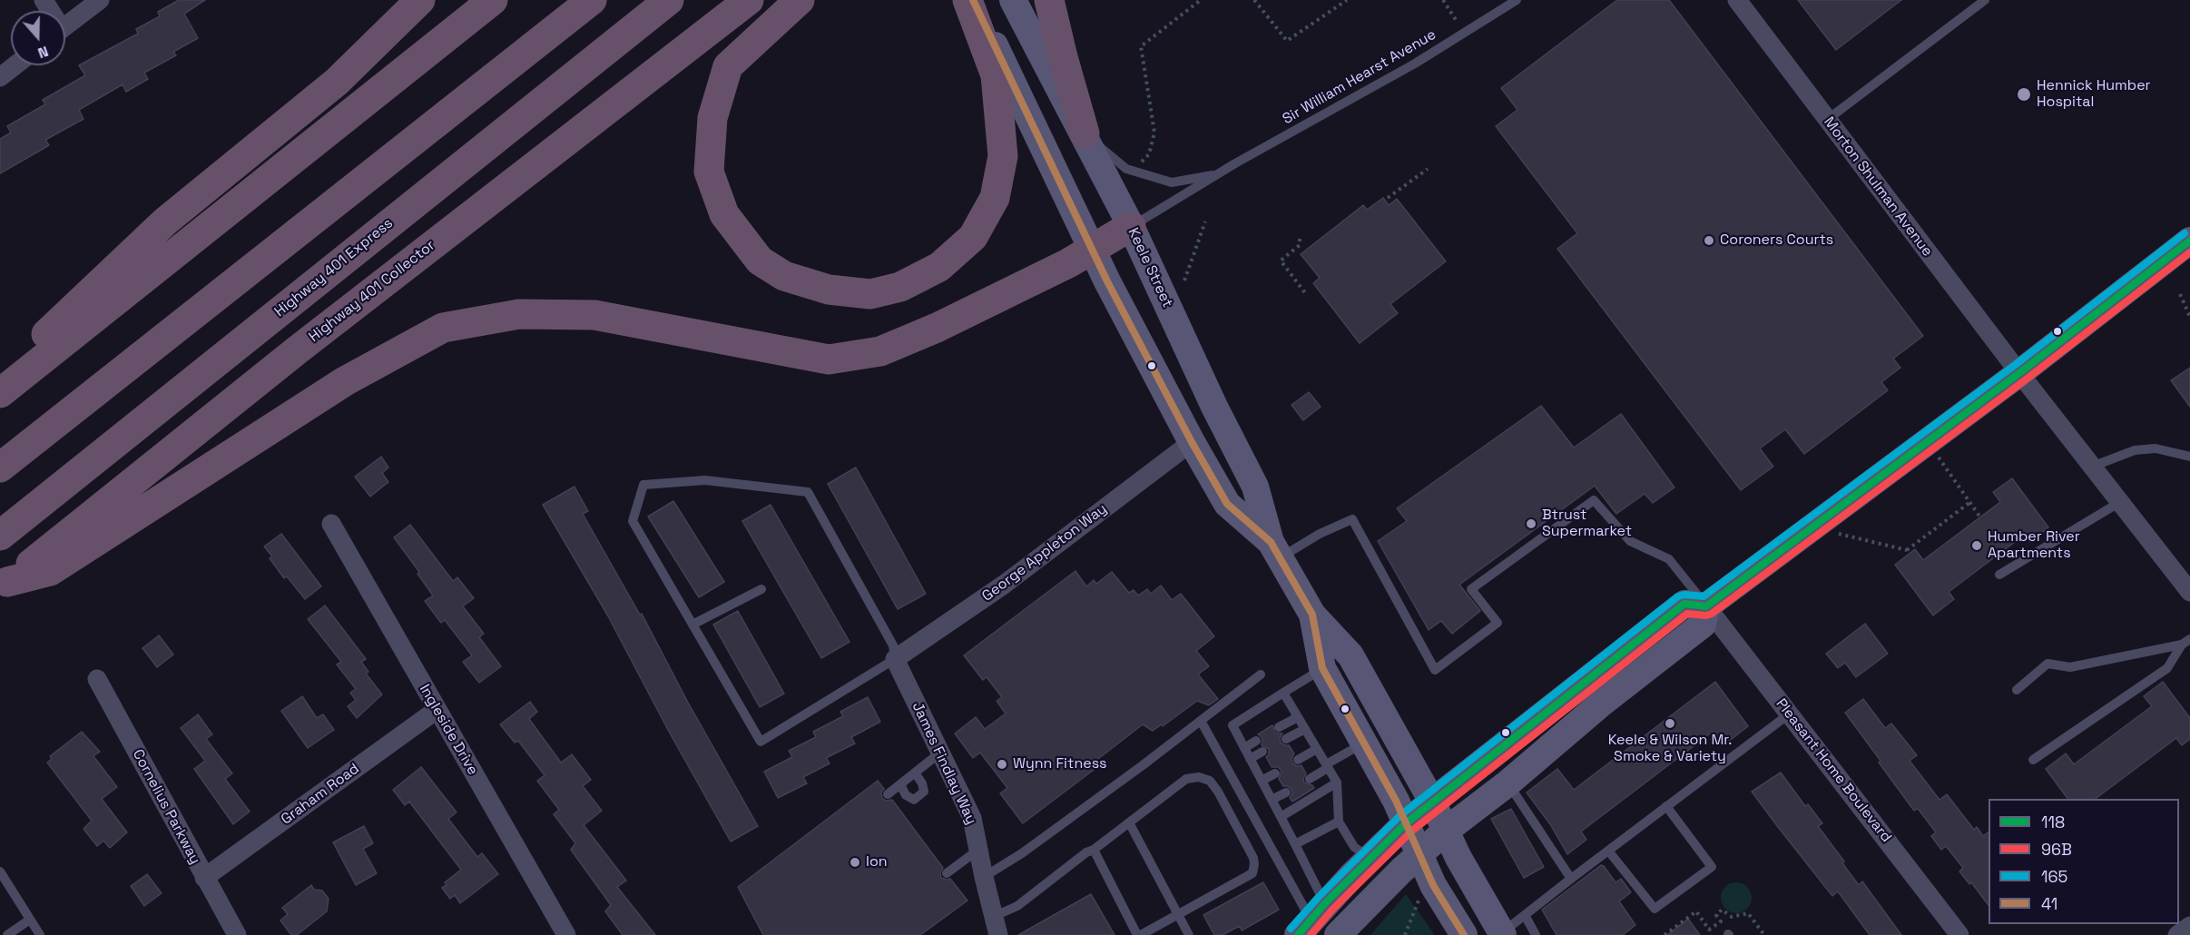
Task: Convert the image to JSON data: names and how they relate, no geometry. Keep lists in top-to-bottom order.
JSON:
{
  "streets": {
    "highway": ["Highway 401 Express", "Highway 401 Collector"],
    "main road": ["Keele Street"],
    "street": [
      "Morton Shulman Avenue",
      "George Appleton Way",
      "Ingleside Drive",
      "James Findlay Way",
      "Pleasant Home Boulevard",
      "Graham Road",
      "Cornelius Parkway"
    ],
    "lane": ["Sir William Hearst Avenue"]
  },
  "crossings": [
    ["Sir William Hearst Avenue", "Keele Street"],
    ["Keele Street", "George Appleton Way"],
    ["George Appleton Way", "James Findlay Way"],
    ["Ingleside Drive", "Graham Road"],
    ["Graham Road", "Cornelius Parkway"]
  ],
  "places": [
    "Hennick Humber Hospital",
    "Coroners Courts",
    "Btrust Supermarket",
    "Humber River Apartments",
    "Keele & Wilson Mr. Smoke & Variety",
    "Wynn Fitness",
    "Ion"
  ],
  "lines": [
    "transit line 41",
    "transit line 165",
    "transit line 118",
    "transit line 96B"
  ],
  "legend": [
    "118",
    "96B",
    "165",
    "41"
  ],
  "north": "bottom"
}
